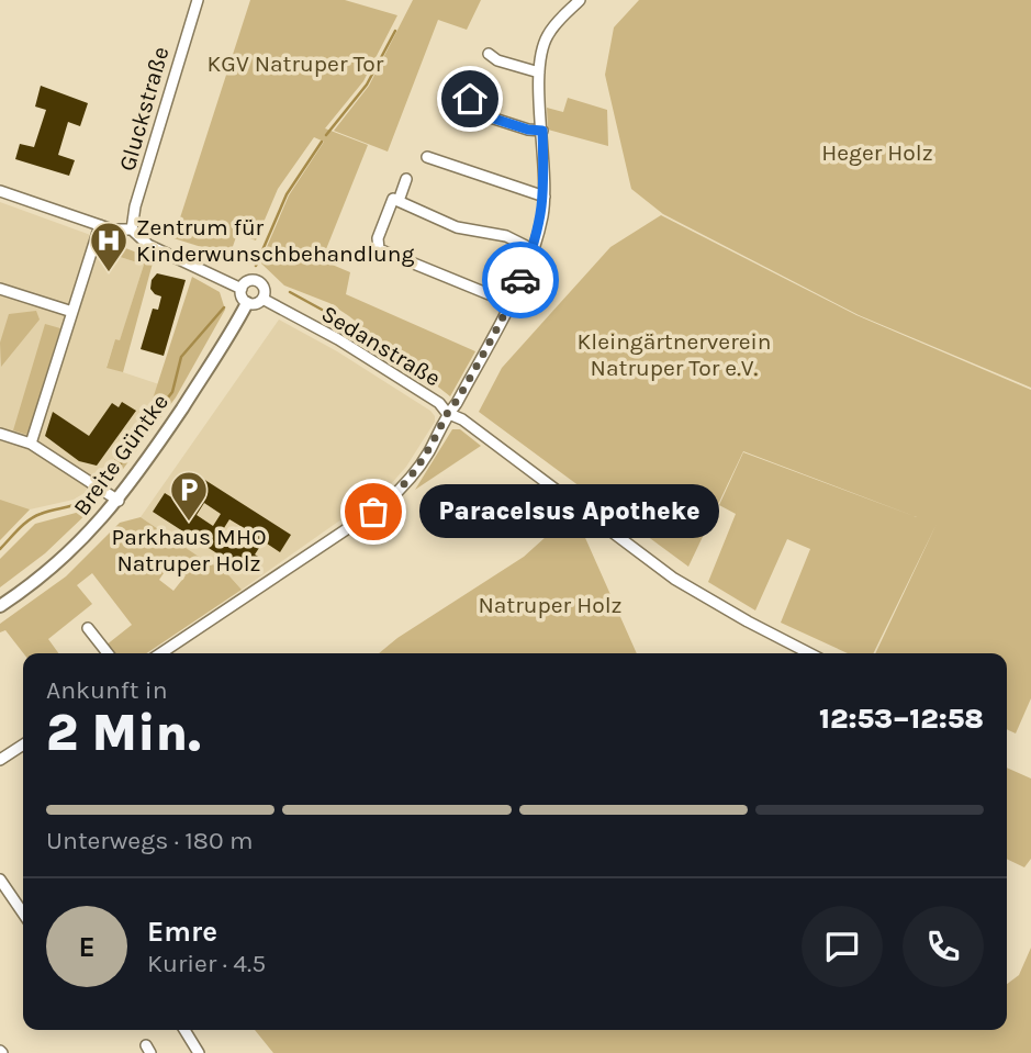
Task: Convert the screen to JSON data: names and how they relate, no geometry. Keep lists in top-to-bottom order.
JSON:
{
  "streets": {
    "street": ["Gluckstraße", "Sedanstraße", "Breite Güntke"]
  },
  "crossings": [
    ["Gluckstraße", "Sedanstraße"],
    ["Sedanstraße", "Breite Güntke"]
  ],
  "parks": [
    "KGV Natruper Tor",
    "Heger Holz",
    "Kleingärtnerverein Natruper Tor e.V.",
    "Natruper Holz"
  ],
  "places": {
    "hospital": ["Zentrum für Kinderwunschbehandlung"],
    "other": ["Paracelsus Apotheke"],
    "parking": ["Parkhaus MHO Natruper Holz"]
  },
  "page": {
    "bubble": "Paracelsus Apotheke",
    "heading": ["2 Min.", "Ankunft in", "12:53–12:58"],
    "panel": ["Emre", "Kurier · 4.5"],
    "bar": "Unterwegs · 180 m",
    "round": "E"
  }
}
